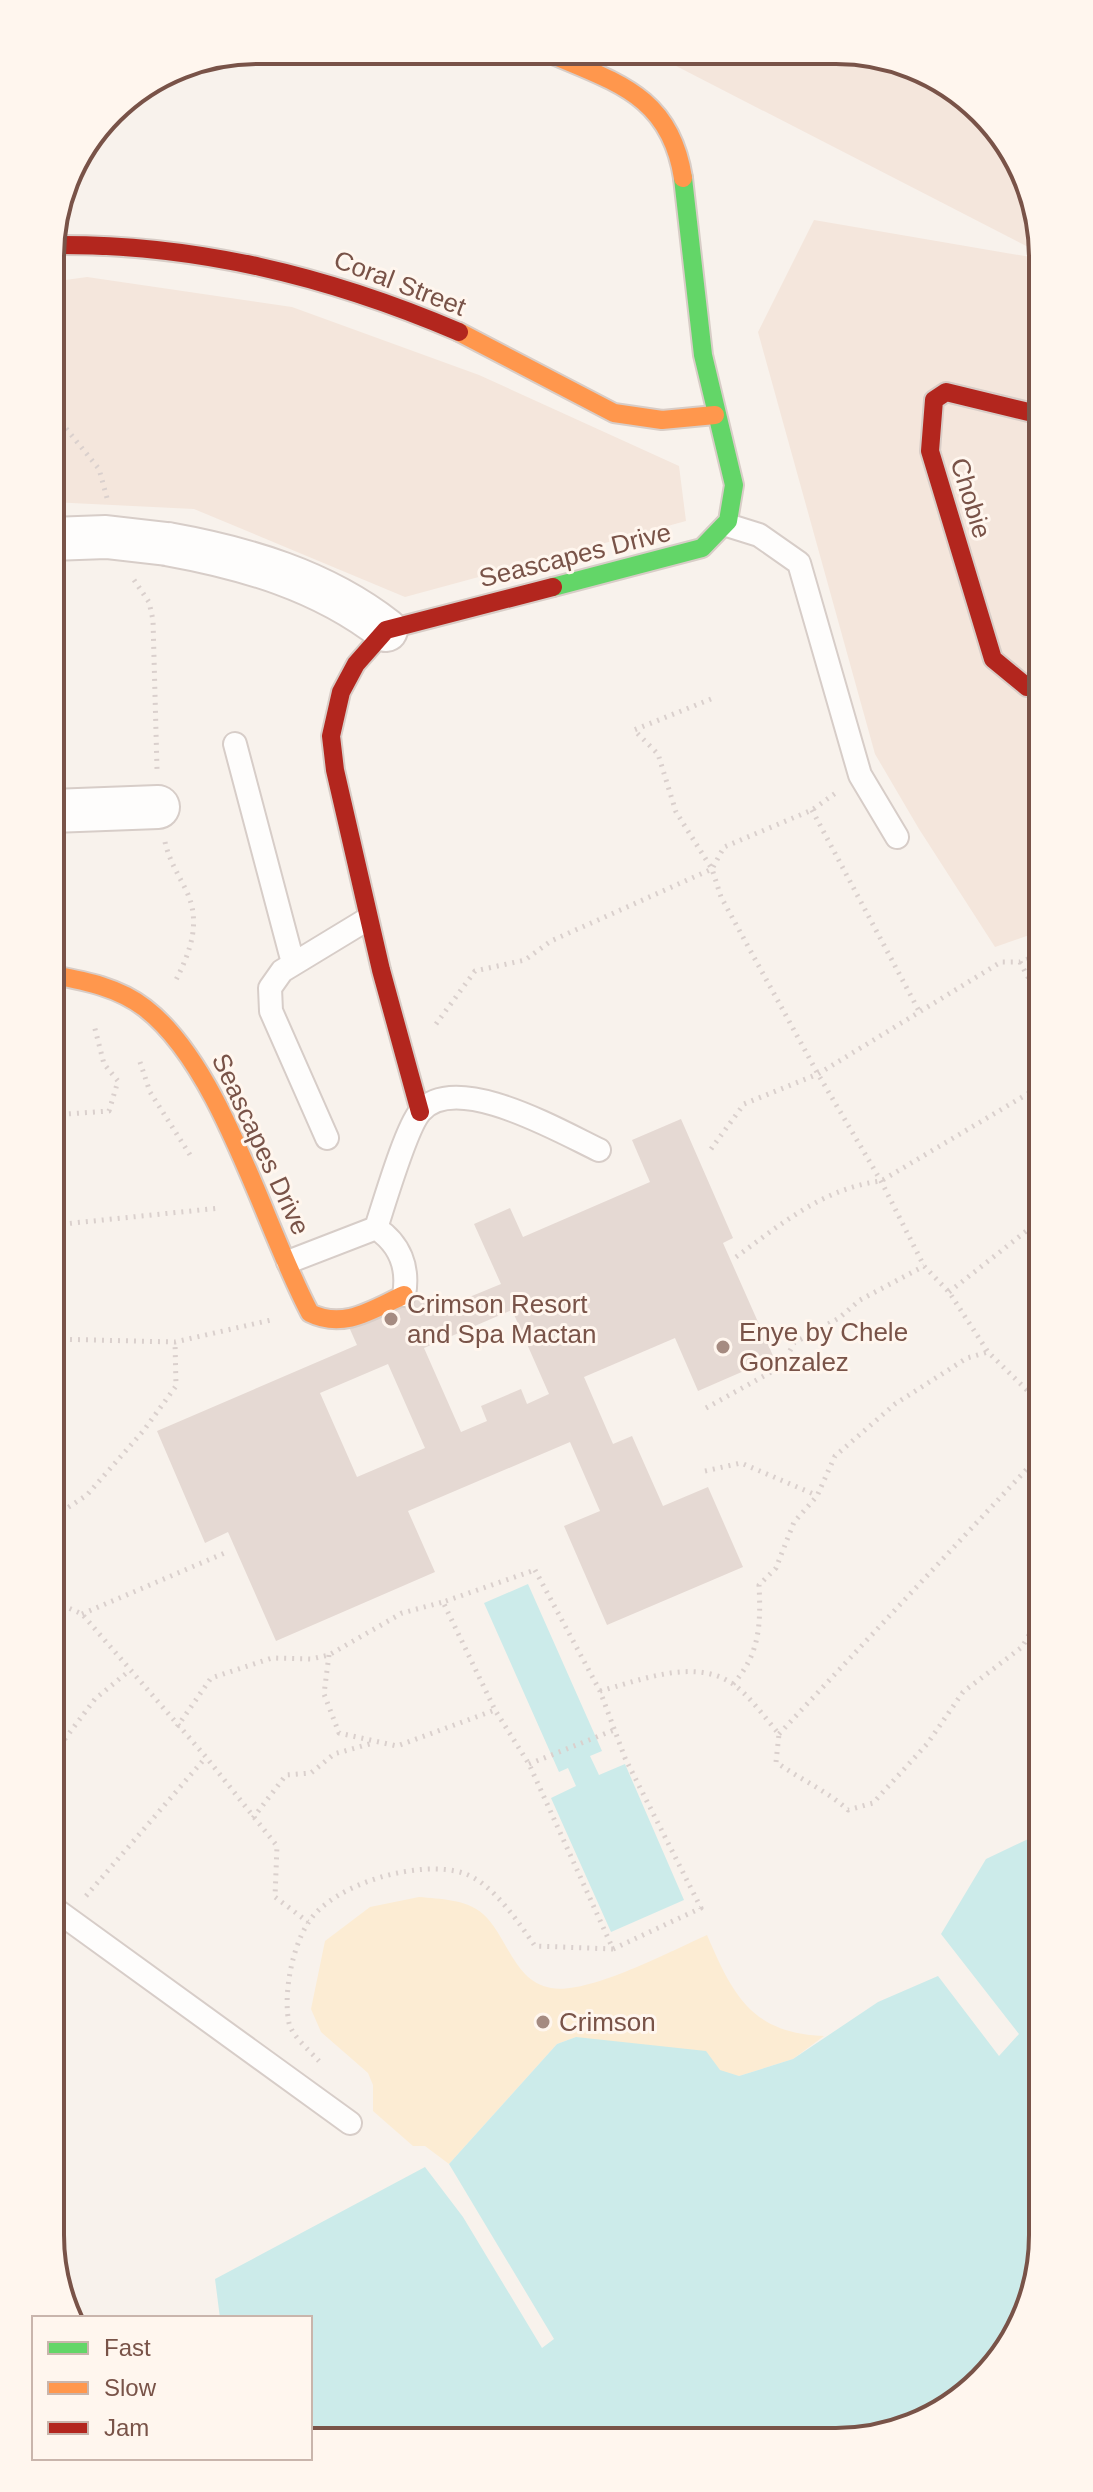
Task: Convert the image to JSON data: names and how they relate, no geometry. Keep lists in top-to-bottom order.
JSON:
{
  "streets": {
    "street": ["Coral Street", "Chobie", "Seascapes Drive"]
  },
  "places": ["Crimson Resort and Spa Mactan", "Enye by Chele Gonzalez", "Crimson"],
  "legend": ["Fast", "Slow", "Jam"]
}
